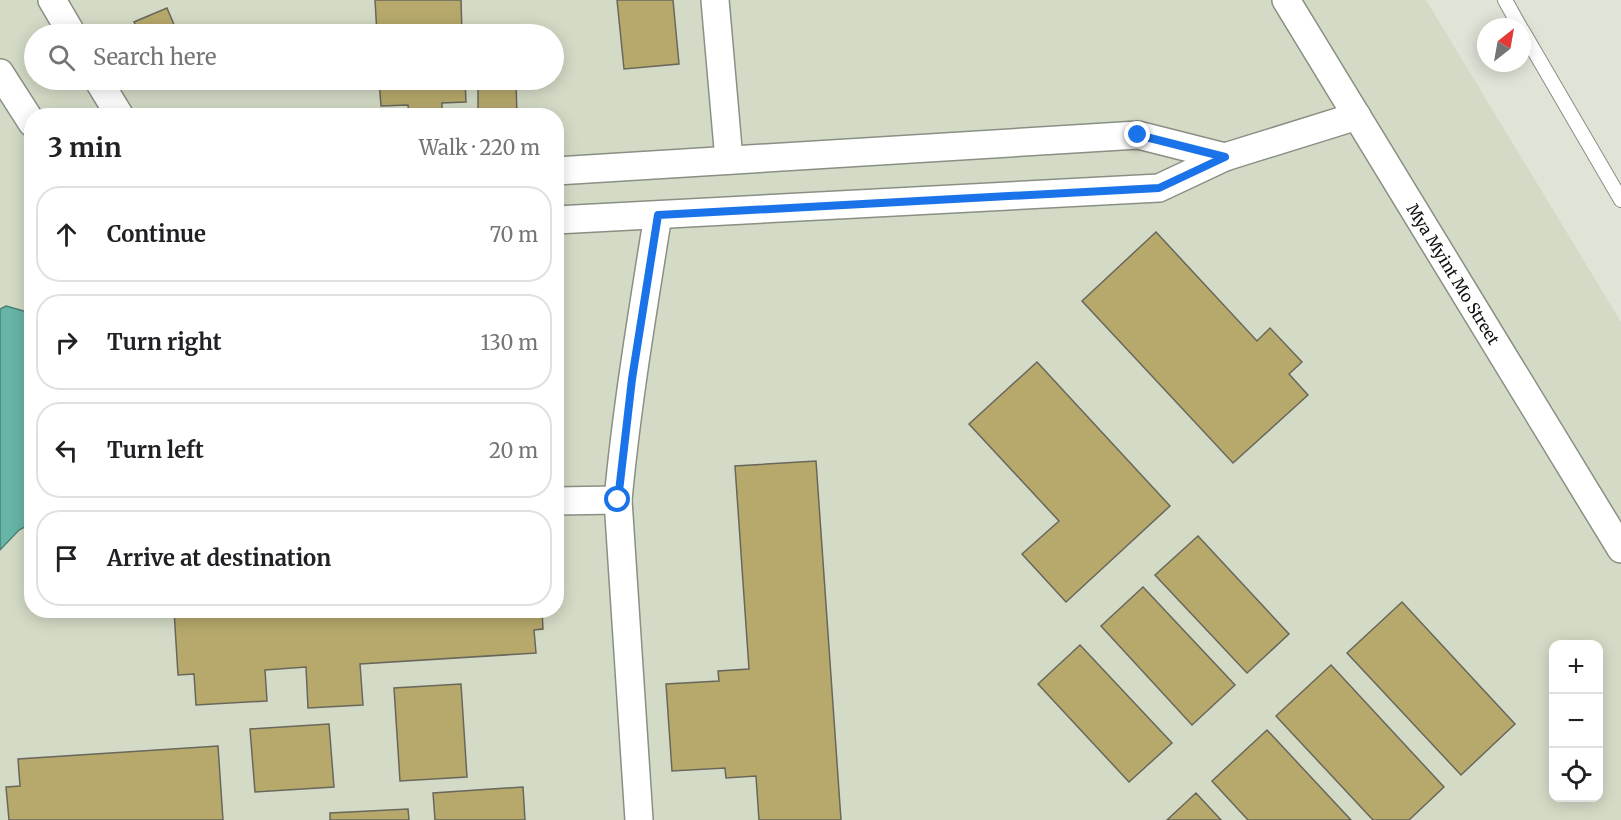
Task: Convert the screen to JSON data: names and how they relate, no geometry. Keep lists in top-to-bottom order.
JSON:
{
  "streets": {
    "street": ["Mya Myint Mo Street"]
  },
  "north": "top right",
  "page": {
    "search": "Search here",
    "heading": ["3 min", "Walk · 220 m"],
    "list": [
      ["Continue", "70 m"],
      ["Turn right", "130 m"],
      ["Turn left", "20 m"],
      "Arrive at destination"
    ],
    "map_buttons": ["+", "−"]
  }
}
